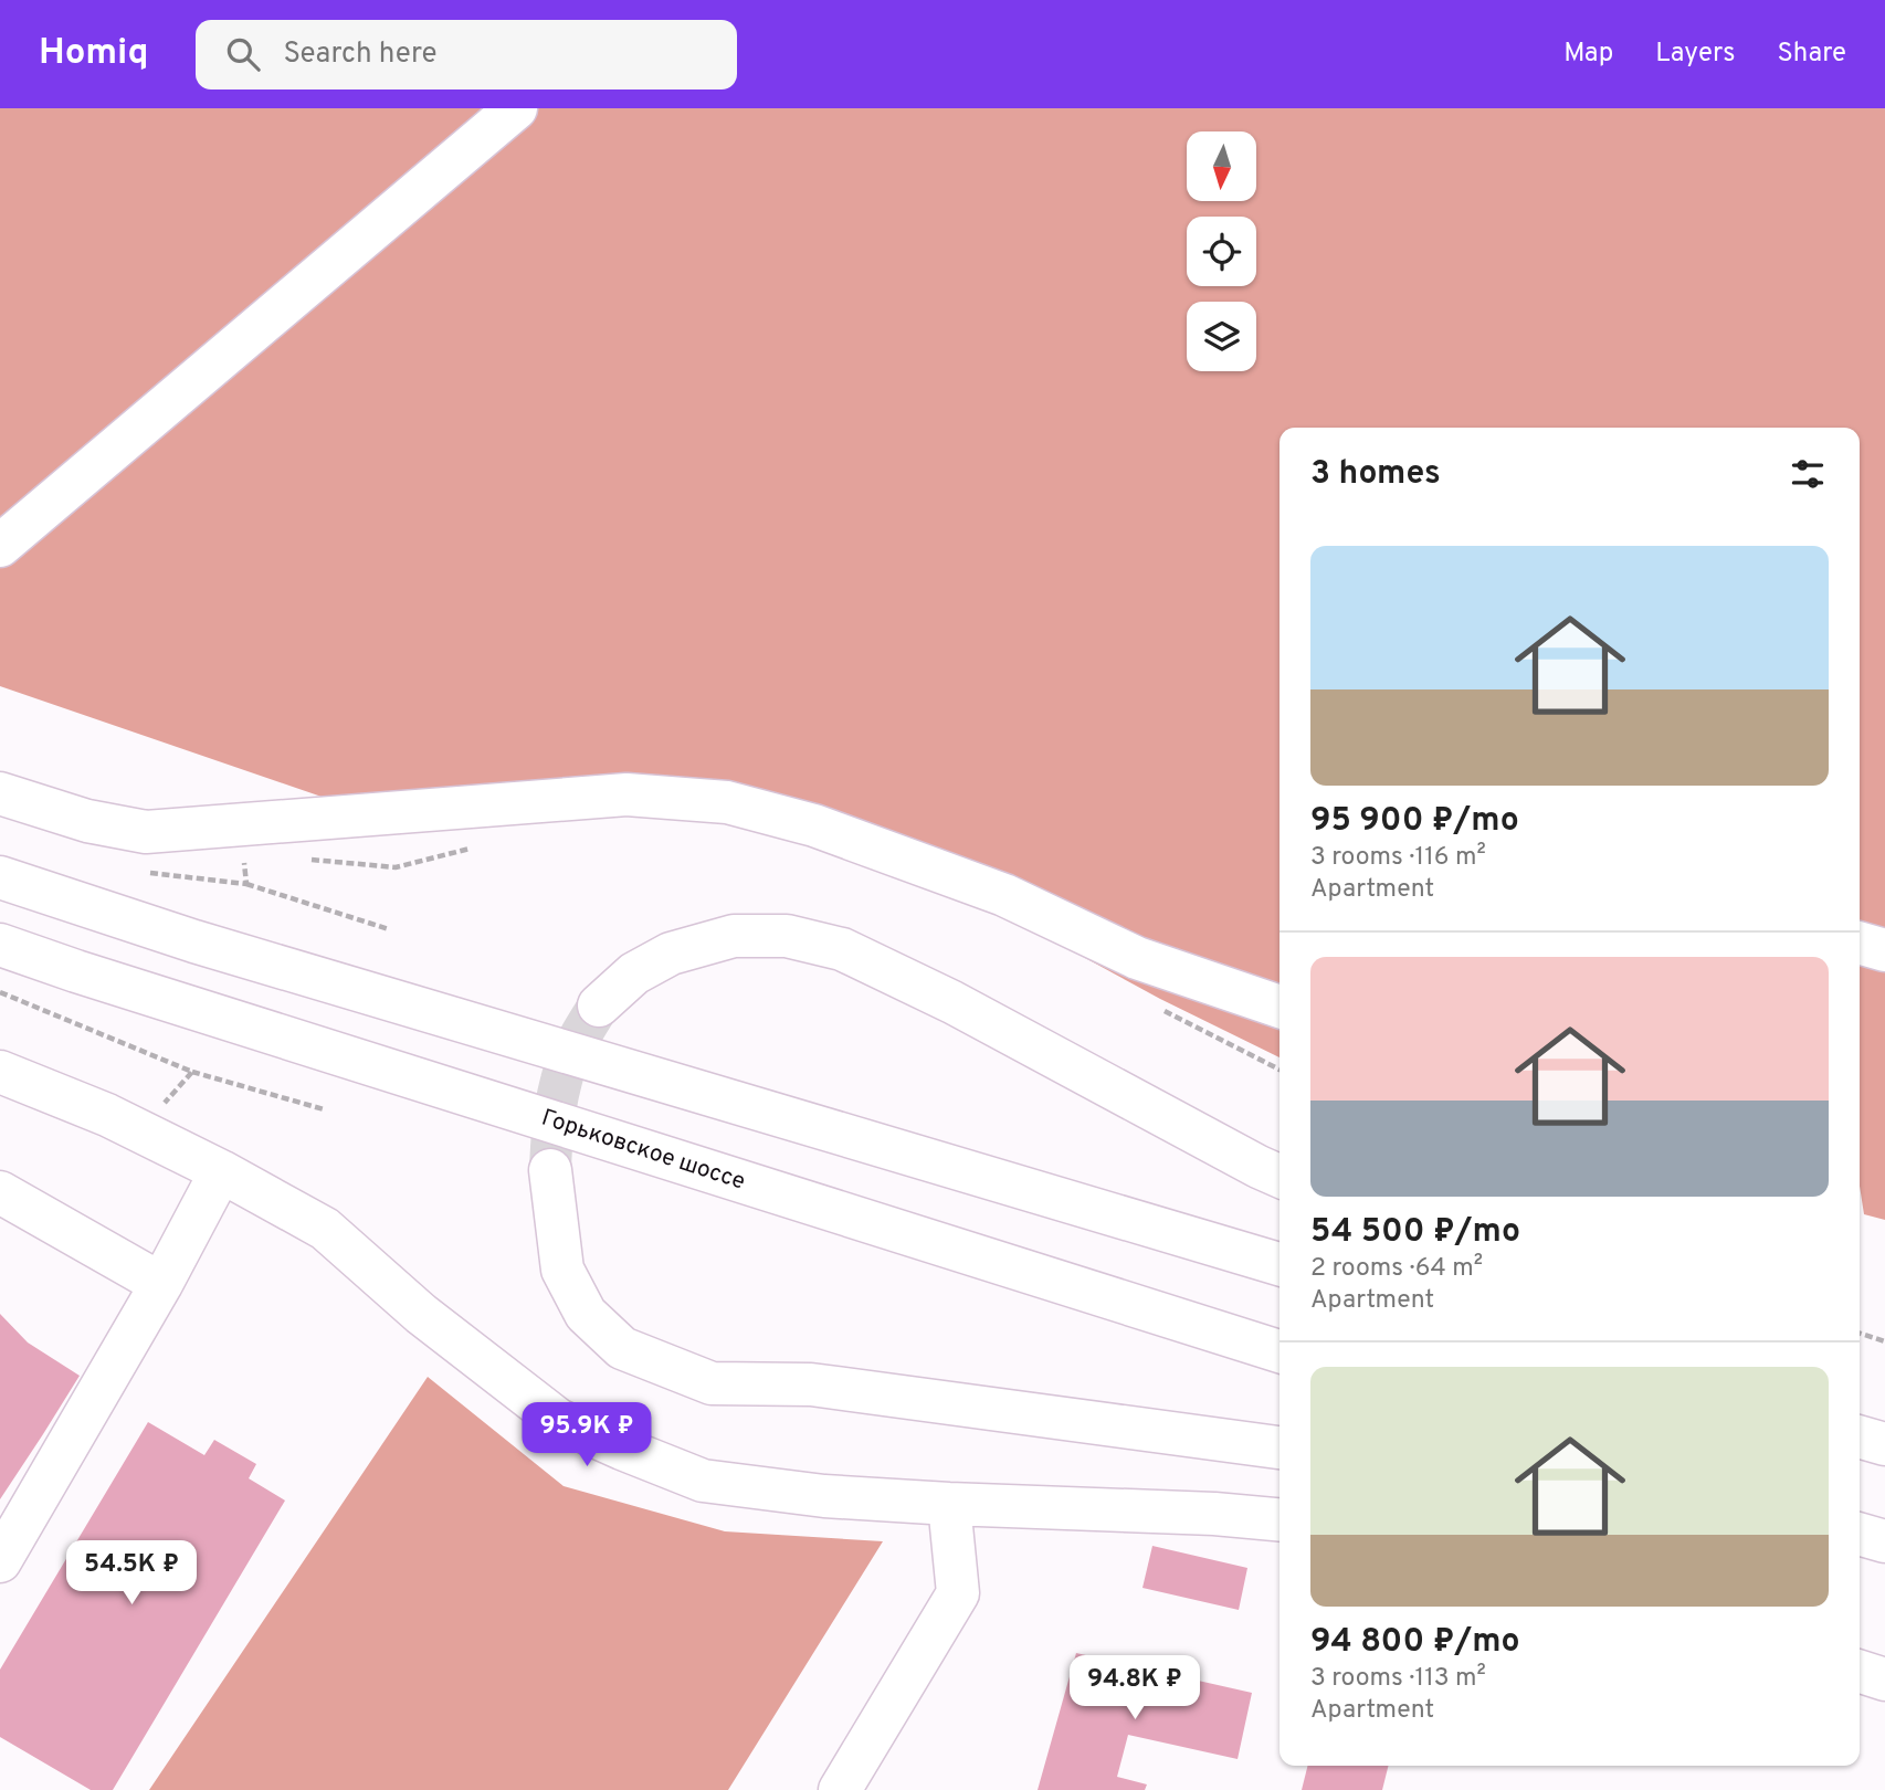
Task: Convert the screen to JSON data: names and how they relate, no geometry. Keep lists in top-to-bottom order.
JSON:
{
  "streets": {
    "main road": ["Горьковское шоссе"]
  },
  "north": "bottom",
  "page": {
    "header": "Homiq",
    "search": "Search here",
    "nav": ["Map", "Layers", "Share"],
    "heading": "3 homes",
    "list": [
      {
        "name": "95 900 ₽/mo",
        "note": "3 rooms · 116 m² · Apartment"
      },
      {
        "name": "54 500 ₽/mo",
        "note": "2 rooms · 64 m² · Apartment"
      },
      {
        "name": "94 800 ₽/mo",
        "note": "3 rooms · 113 m² · Apartment"
      }
    ],
    "price": ["95.9K ₽", "54.5K ₽", "94.8K ₽"]
  }
}
